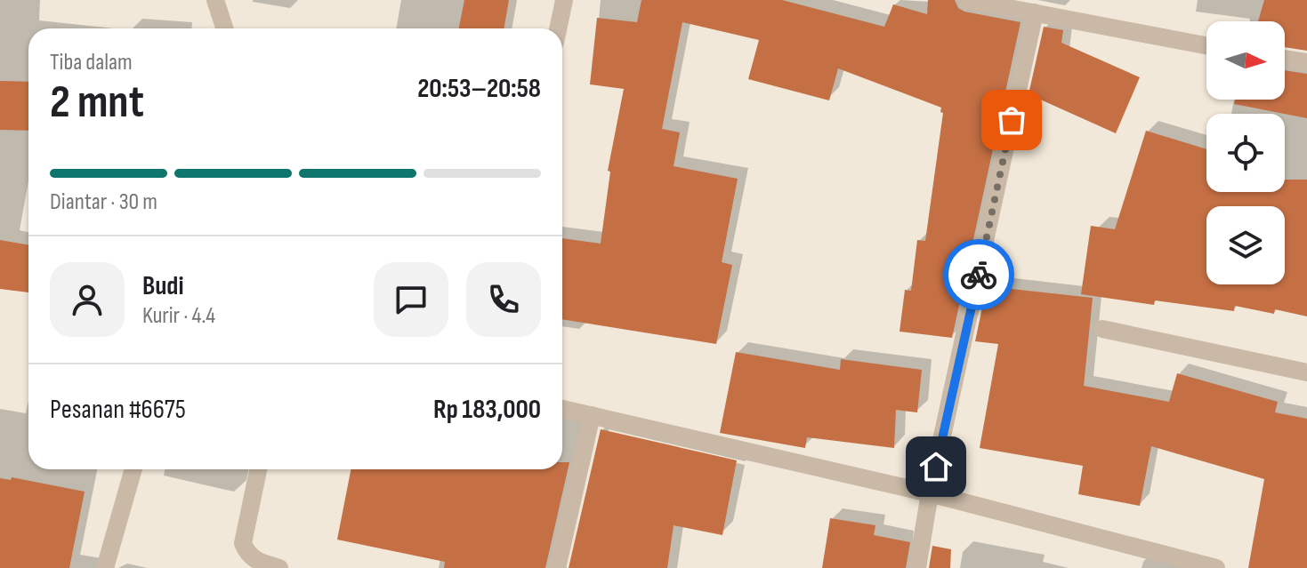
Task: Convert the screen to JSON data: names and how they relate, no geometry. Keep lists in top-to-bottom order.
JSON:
{
  "north": "right",
  "page": {
    "heading": ["2 mnt", "Tiba dalam", "20:53–20:58"],
    "panel": [
      "Budi",
      "Kurir · 4.4",
      "Pesanan #6675",
      "Rp 183,000"
    ],
    "bar": "Diantar · 30 m"
  }
}
